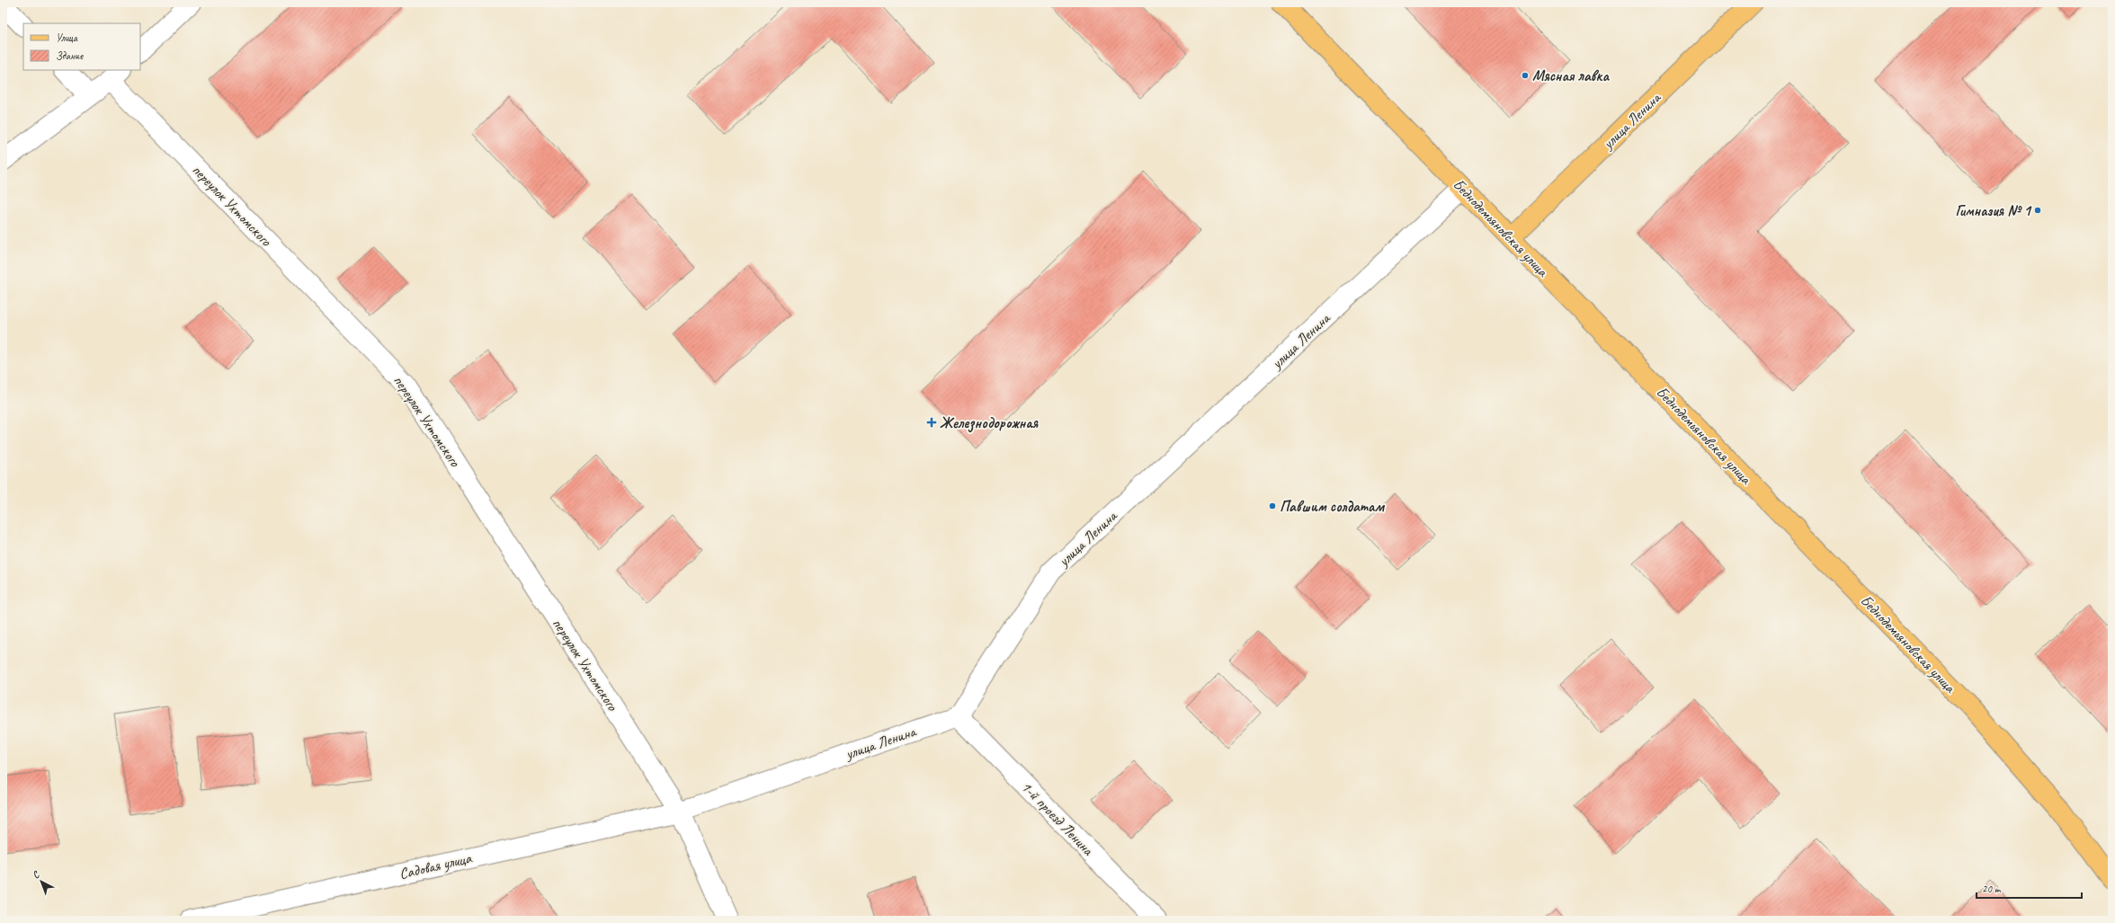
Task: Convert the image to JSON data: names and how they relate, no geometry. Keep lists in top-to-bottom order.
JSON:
{
  "streets": {
    "main road": ["улица Ленина", "Беднодемьяновская улица"],
    "street": ["переулок Ухтомского", "1-й проезд Ленина", "Садовая улица"]
  },
  "crossings": [
    ["улица Ленина", "переулок Ухтомского"],
    ["улица Ленина", "Беднодемьяновская улица"],
    ["улица Ленина", "1-й проезд Ленина"],
    ["улица Ленина", "Садовая улица"],
    ["переулок Ухтомского", "Садовая улица"]
  ],
  "places": {
    "other": ["Мясная лавка", "Гимназия № 1", "Павшим солдатам"],
    "health": ["Железнодорожная"]
  },
  "legend": ["Улица", "Здание"],
  "scale_bar": "20 m",
  "north": "top left"
}
